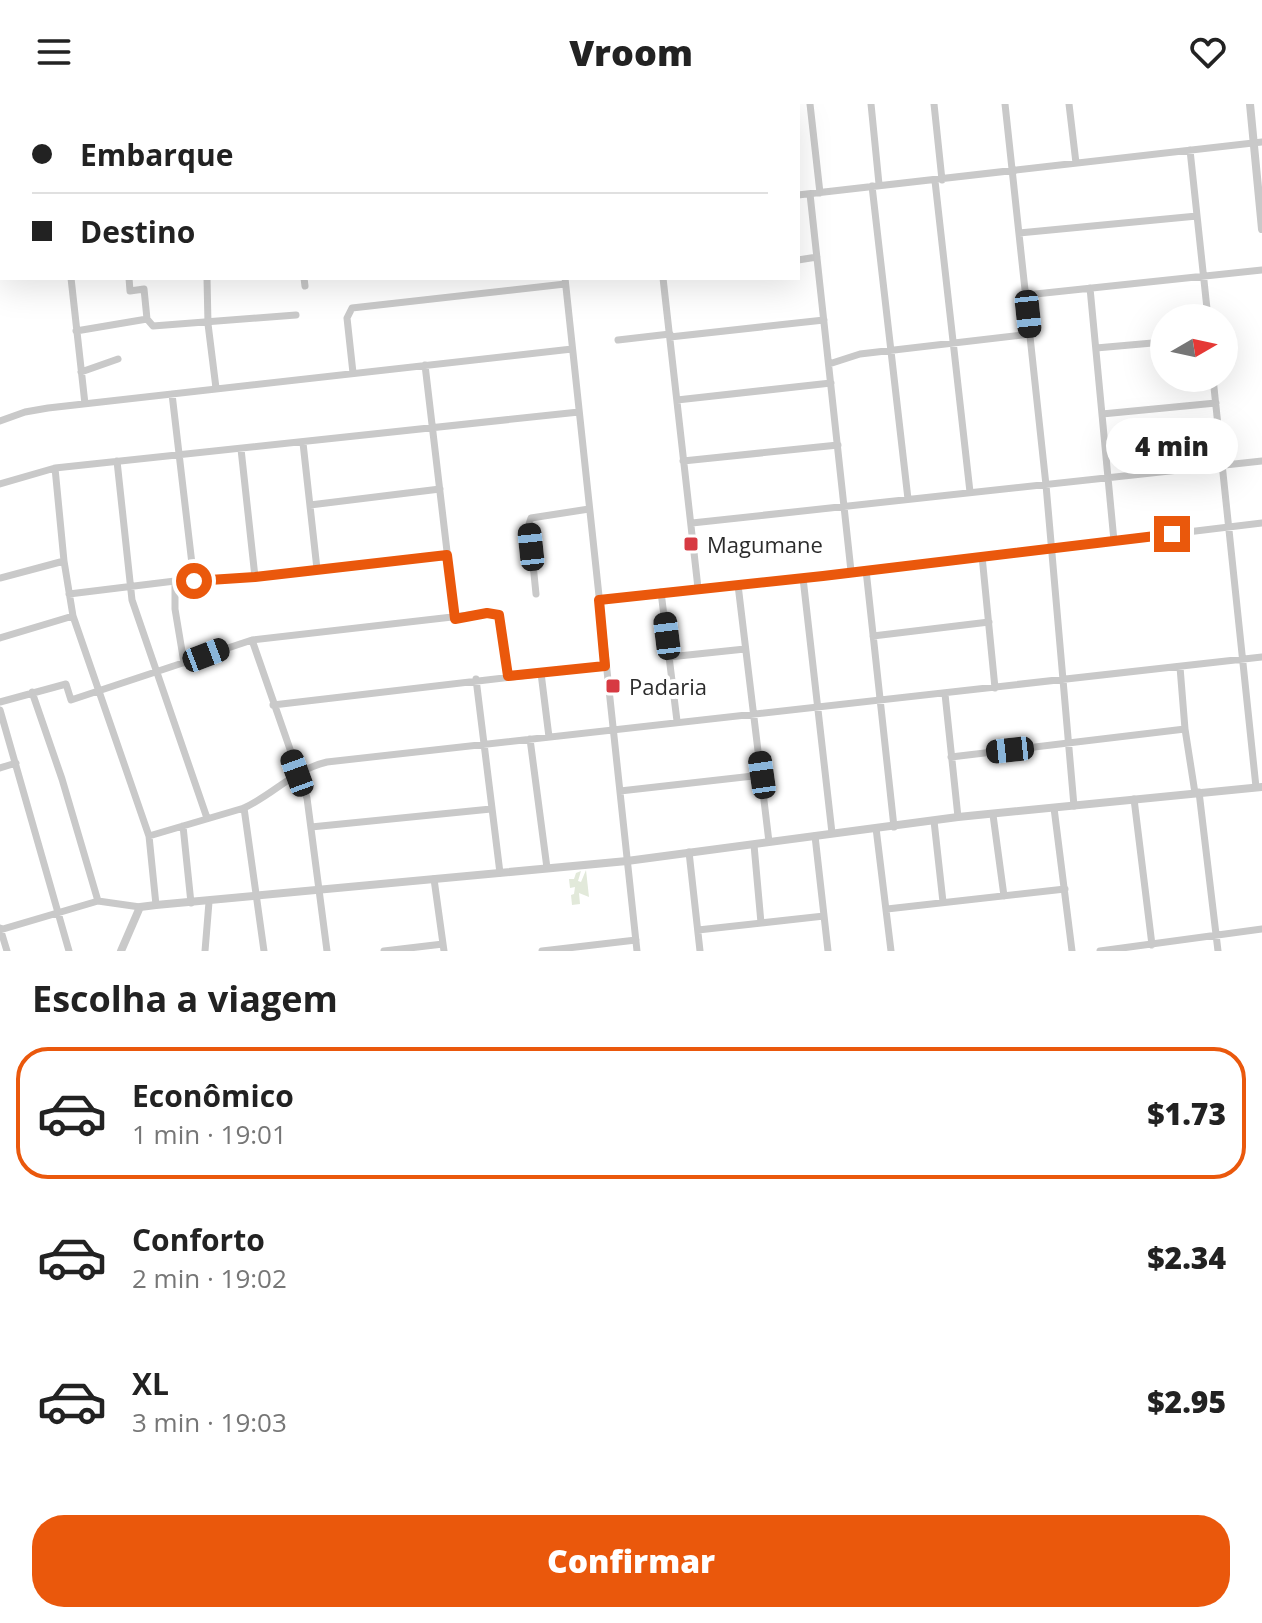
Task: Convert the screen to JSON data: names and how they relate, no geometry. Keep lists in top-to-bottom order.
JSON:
{
  "places": {
    "transit": ["Magumane", "Padaria"]
  },
  "north": "right",
  "page": {
    "header": "Vroom",
    "banner": ["Embarque", "Destino"],
    "bubble": "4 min",
    "heading": "Escolha a viagem",
    "list": [
      {
        "name": "Econômico",
        "note": "1 min · 19:01",
        "value": "$1.73"
      },
      {
        "name": "Conforto",
        "note": "2 min · 19:02",
        "value": "$2.34"
      },
      {
        "name": "XL",
        "note": "3 min · 19:03",
        "value": "$2.95"
      }
    ],
    "buttons": "Confirmar"
  }
}
